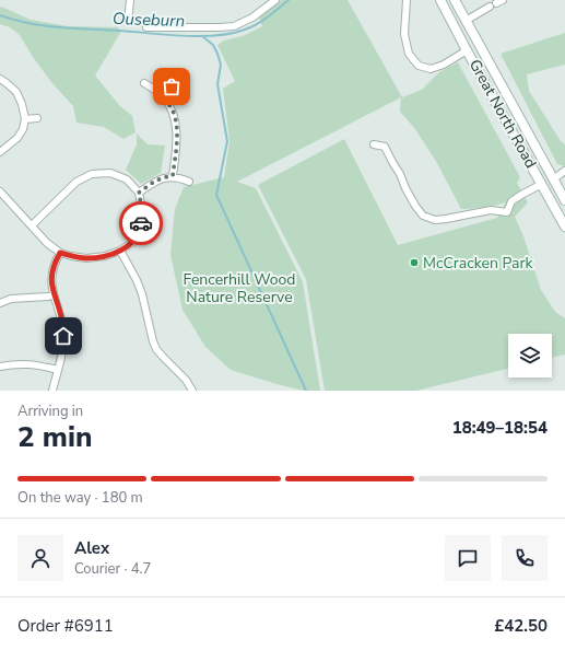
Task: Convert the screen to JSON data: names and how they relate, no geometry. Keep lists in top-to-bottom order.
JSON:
{
  "streets": {
    "main road": ["Great North Road"]
  },
  "water": ["Ouseburn"],
  "parks": ["Fencerhill Wood Nature Reserve"],
  "places": ["McCracken Park"],
  "page": {
    "heading": ["2 min", "Arriving in", "18:49–18:54"],
    "panel": [
      "Alex",
      "Courier · 4.7",
      "Order #6911",
      "£42.50"
    ],
    "bar": "On the way · 180 m"
  }
}
